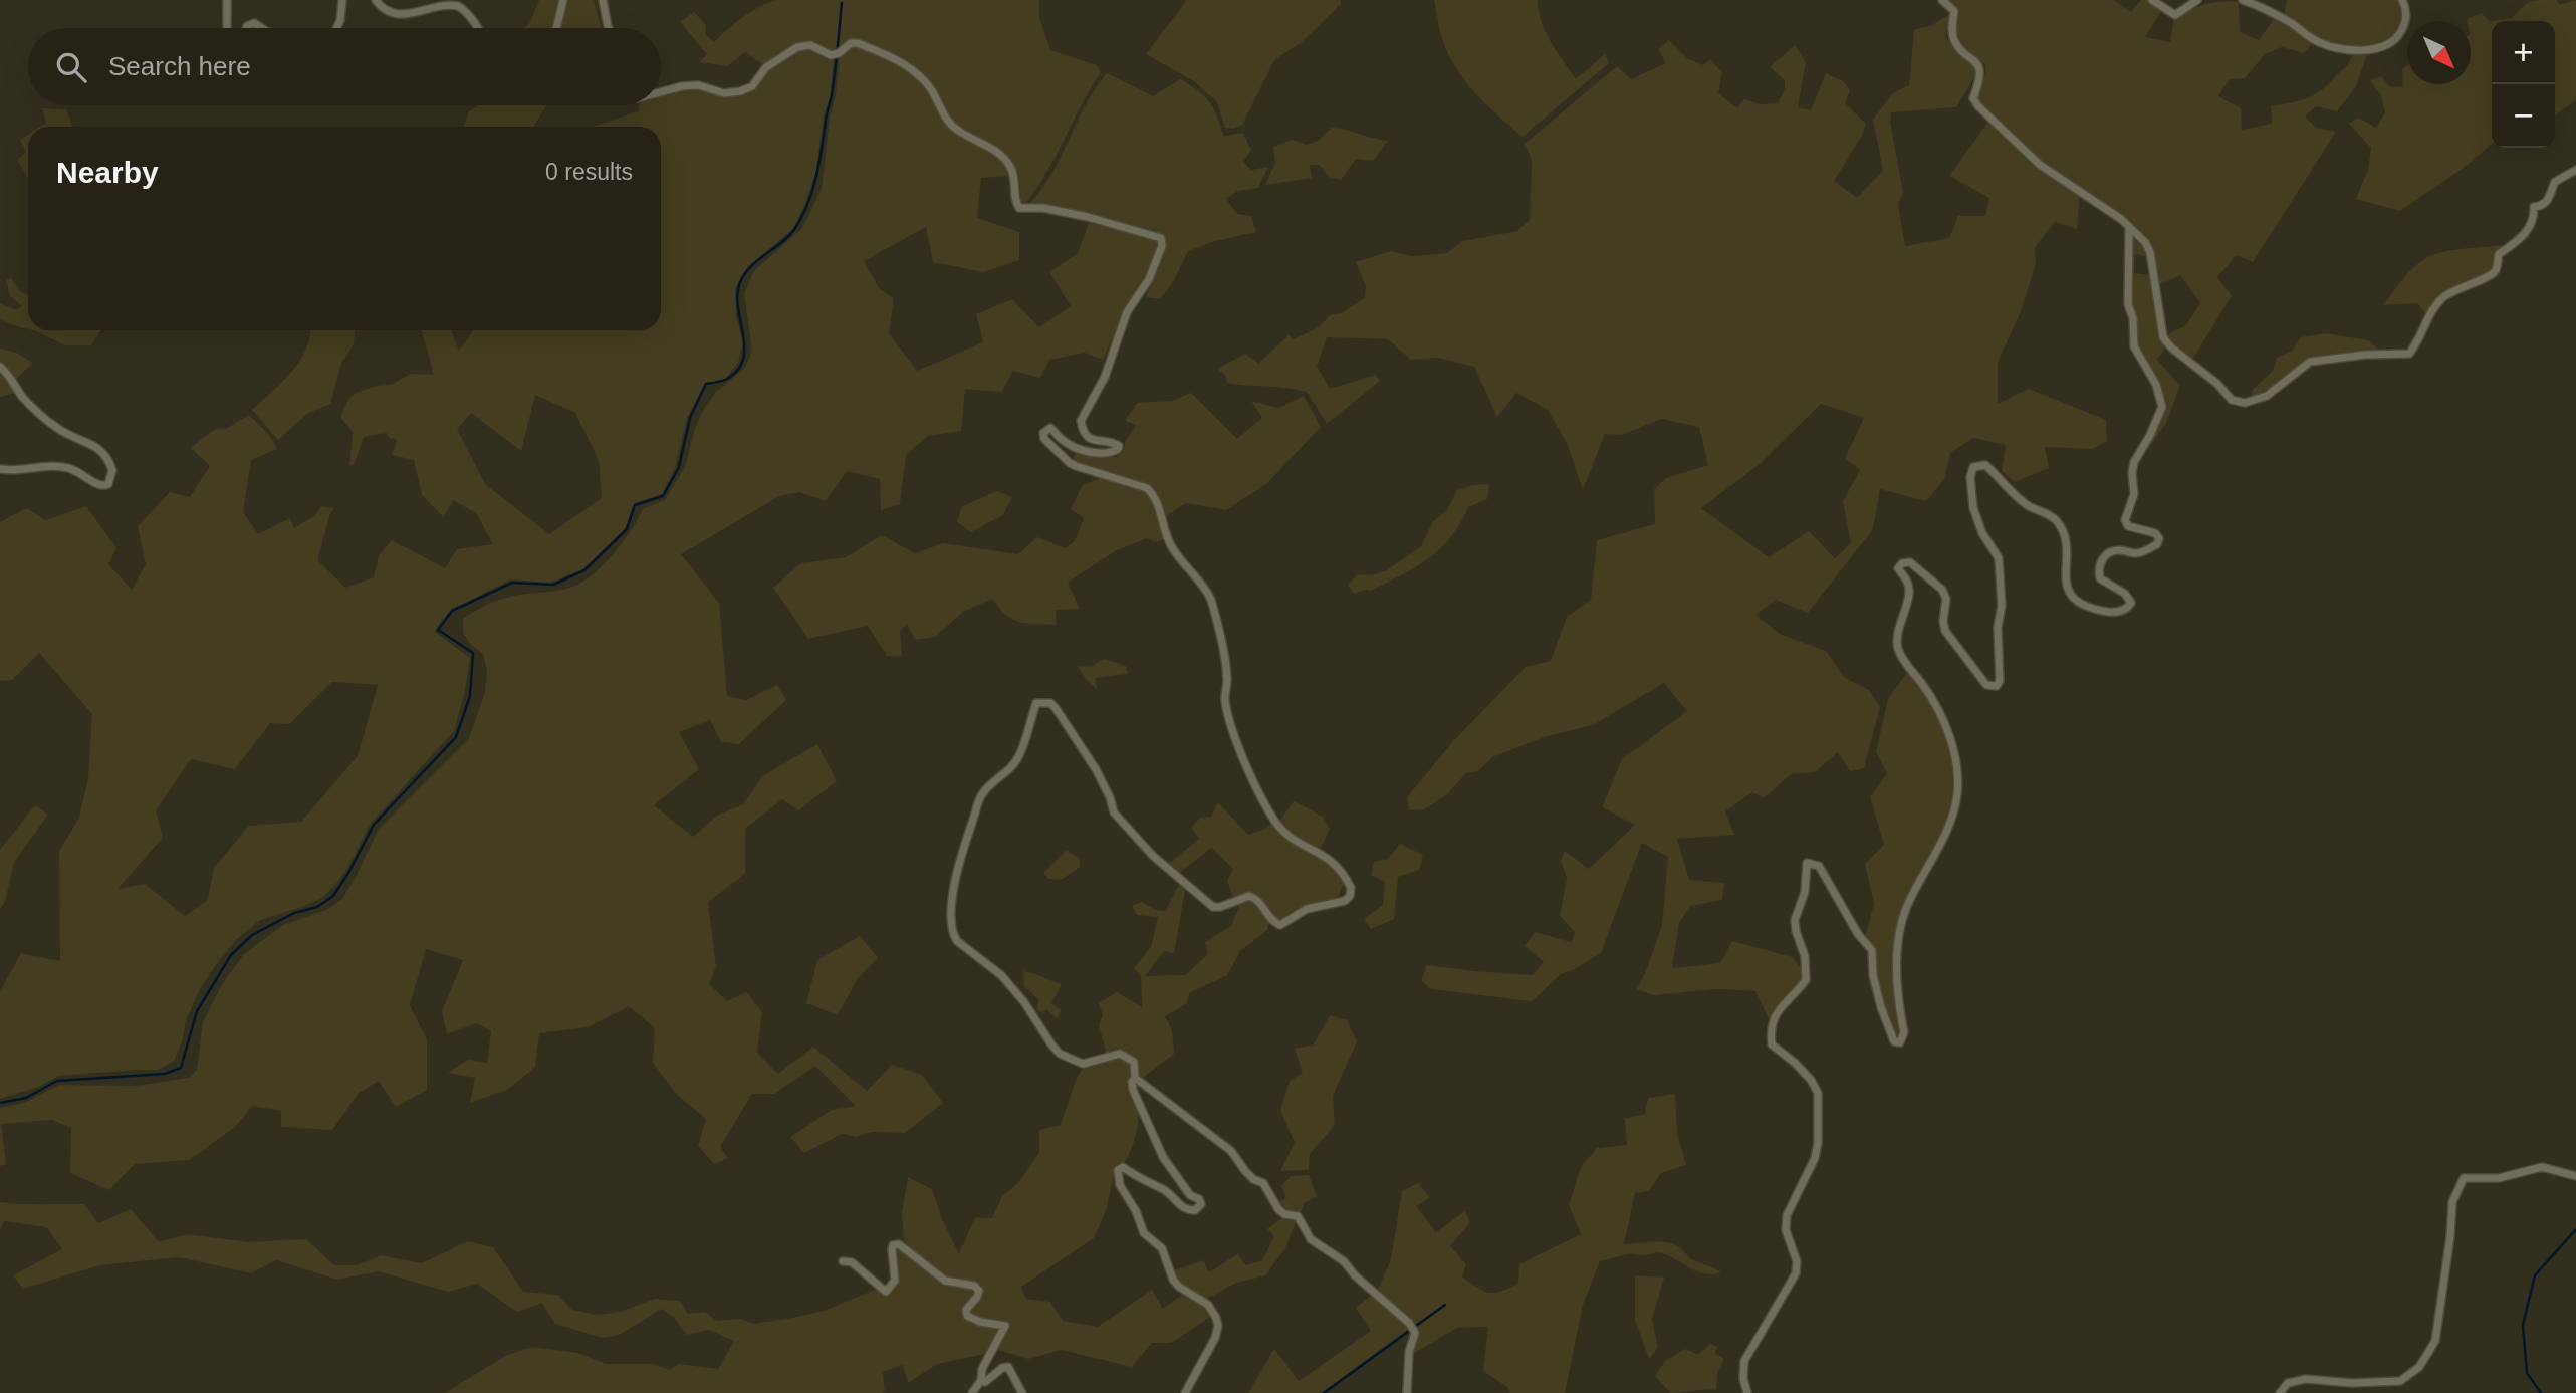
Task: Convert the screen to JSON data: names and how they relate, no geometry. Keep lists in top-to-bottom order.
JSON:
{
  "north": "bottom right",
  "page": {
    "map_buttons": ["+", "−"],
    "search": "Search here",
    "heading": ["Nearby", "0 results"]
  }
}
